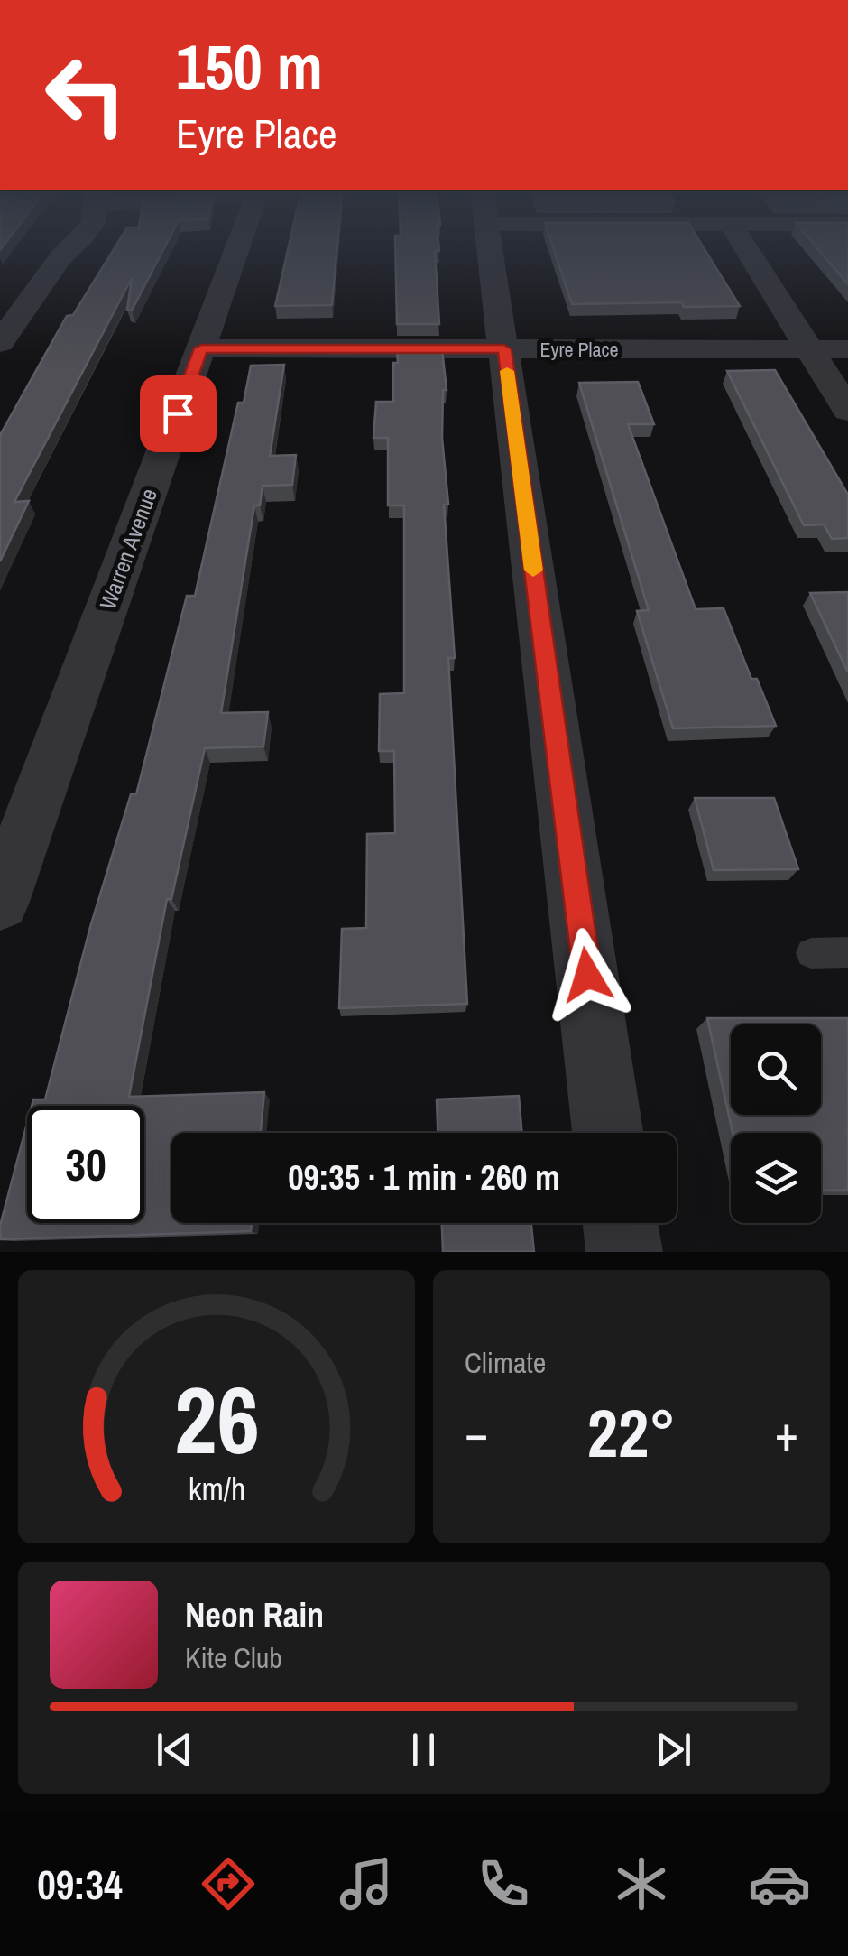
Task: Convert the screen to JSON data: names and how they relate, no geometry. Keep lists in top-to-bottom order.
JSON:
{
  "streets": {
    "street": ["Eyre Place", "Warren Avenue"]
  },
  "crossings": [
    ["Eyre Place", "Warren Avenue"]
  ],
  "page": {
    "turn": ["150 m", "Eyre Place"],
    "limit": "30",
    "trip": "09:35 · 1 min · 260 m",
    "tile": "Climate",
    "heat": ["−", "22°", "+"],
    "song": ["Neon Rain", "Kite Club"],
    "tabs": "09:34",
    "gauge": ["26", "km/h"]
  }
}
